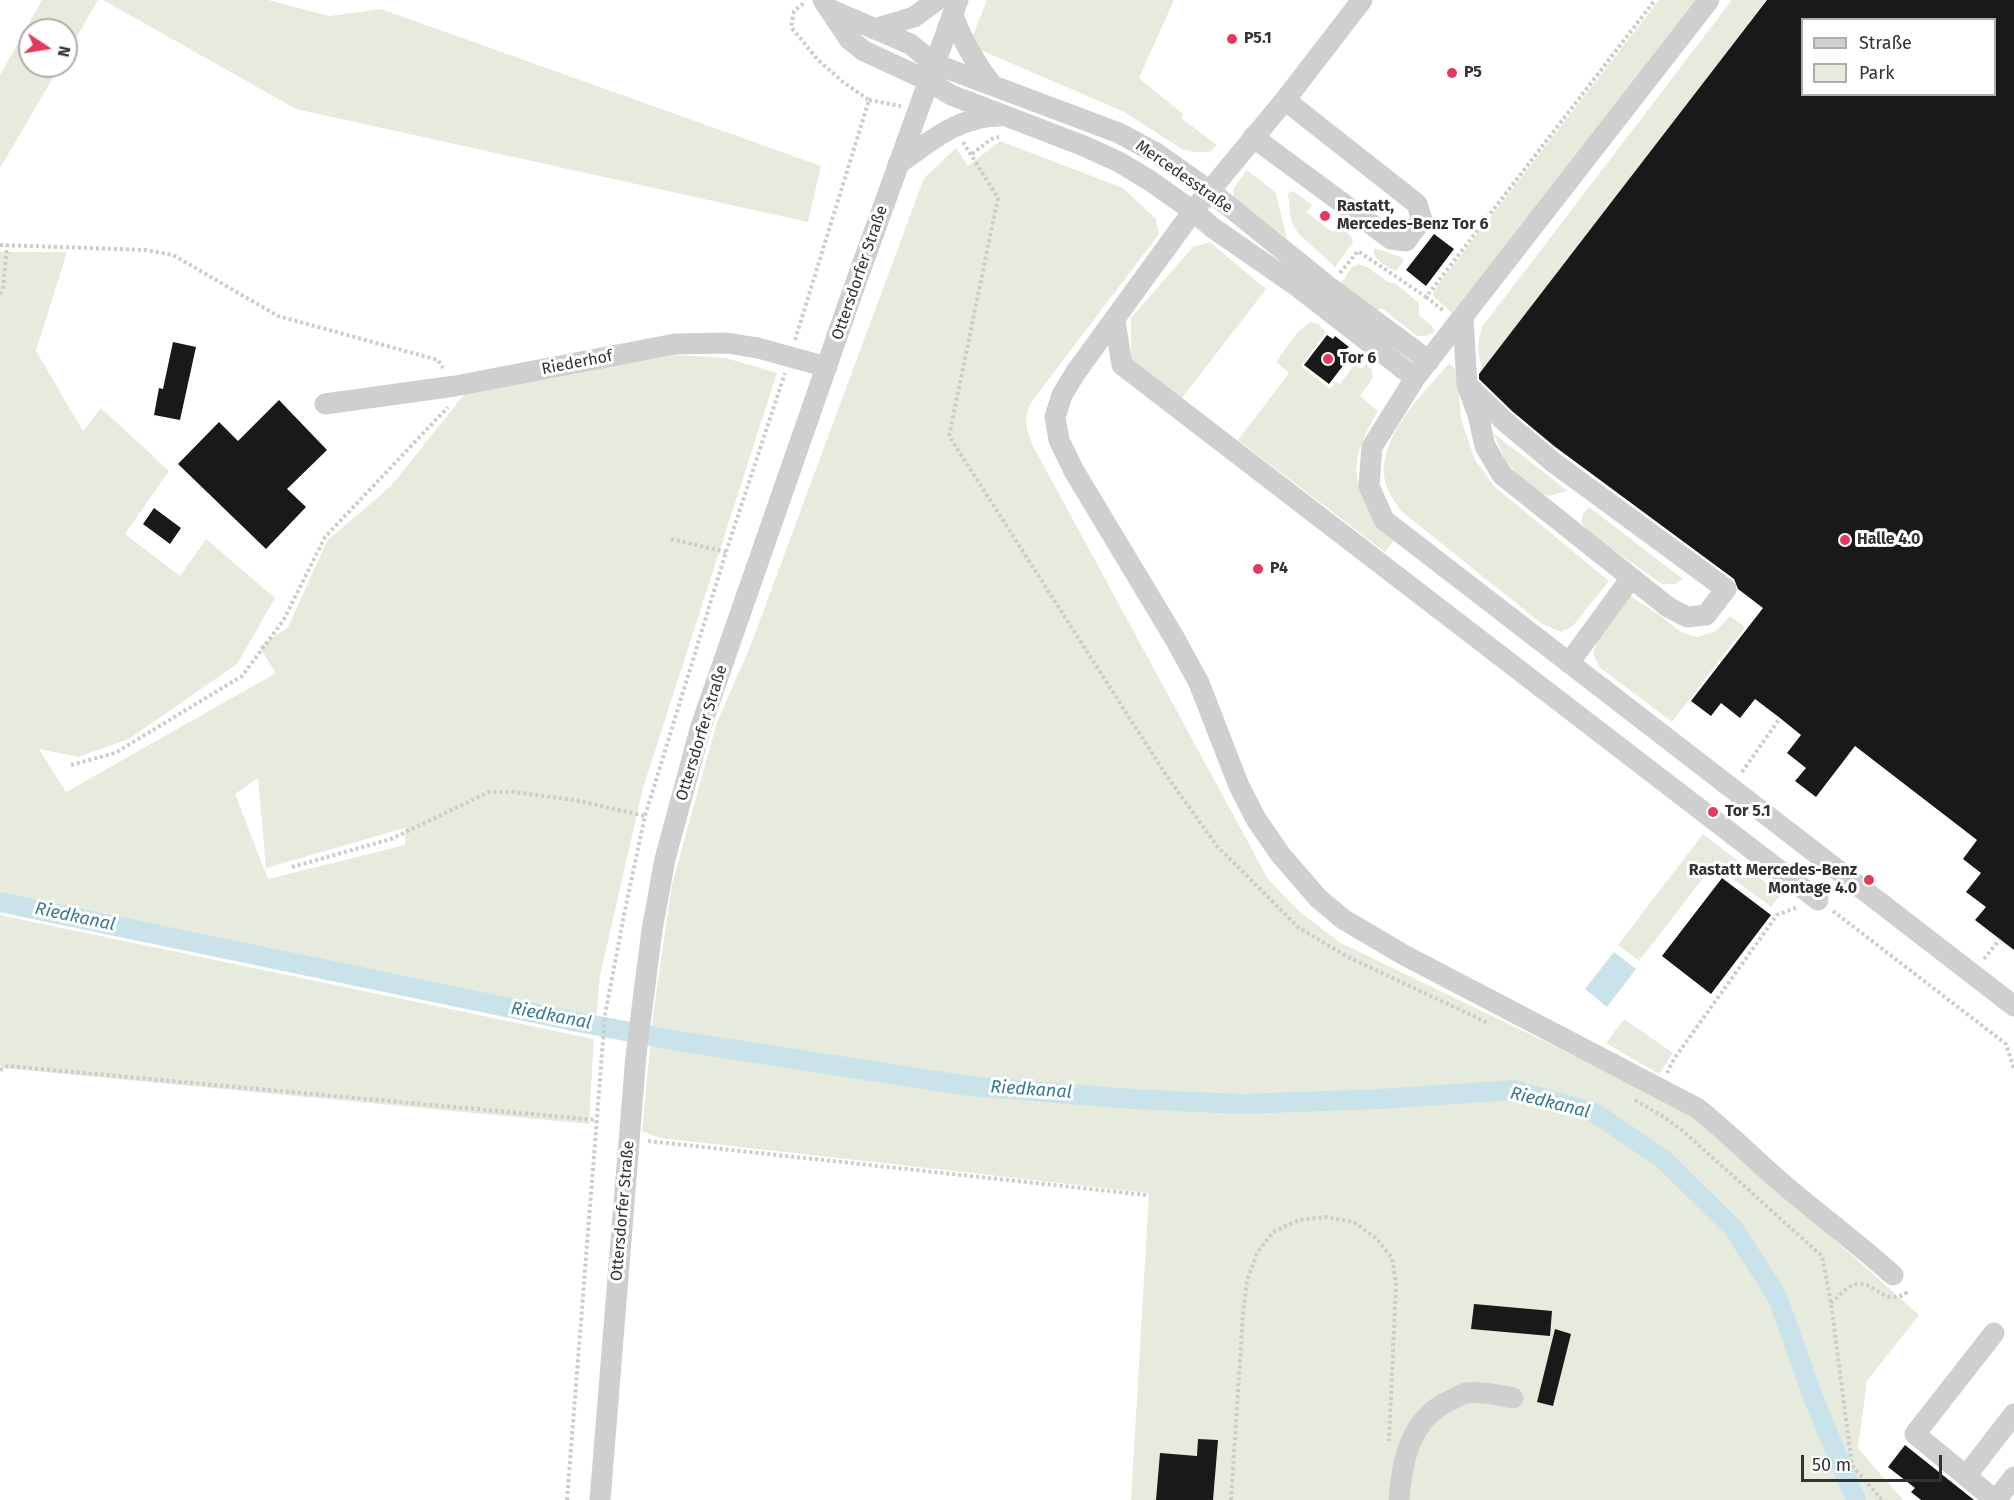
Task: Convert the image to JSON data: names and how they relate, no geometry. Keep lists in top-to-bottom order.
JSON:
{
  "streets": {
    "street": ["Mercedesstraße", "Ottersdorfer Straße", "Riederhof"]
  },
  "crossings": [
    ["Mercedesstraße", "Ottersdorfer Straße"],
    ["Ottersdorfer Straße", "Riederhof"]
  ],
  "water": ["Riedkanal"],
  "places": [
    "P5.1",
    "P5",
    "Rastatt, Mercedes-Benz Tor 6",
    "Tor 6",
    "Halle 4.0",
    "P4",
    "Tor 5.1",
    "Rastatt Mercedes-Benz Montage 4.0"
  ],
  "legend": ["Straße", "Park"],
  "scale_bar": "50 m",
  "north": "right"
}
